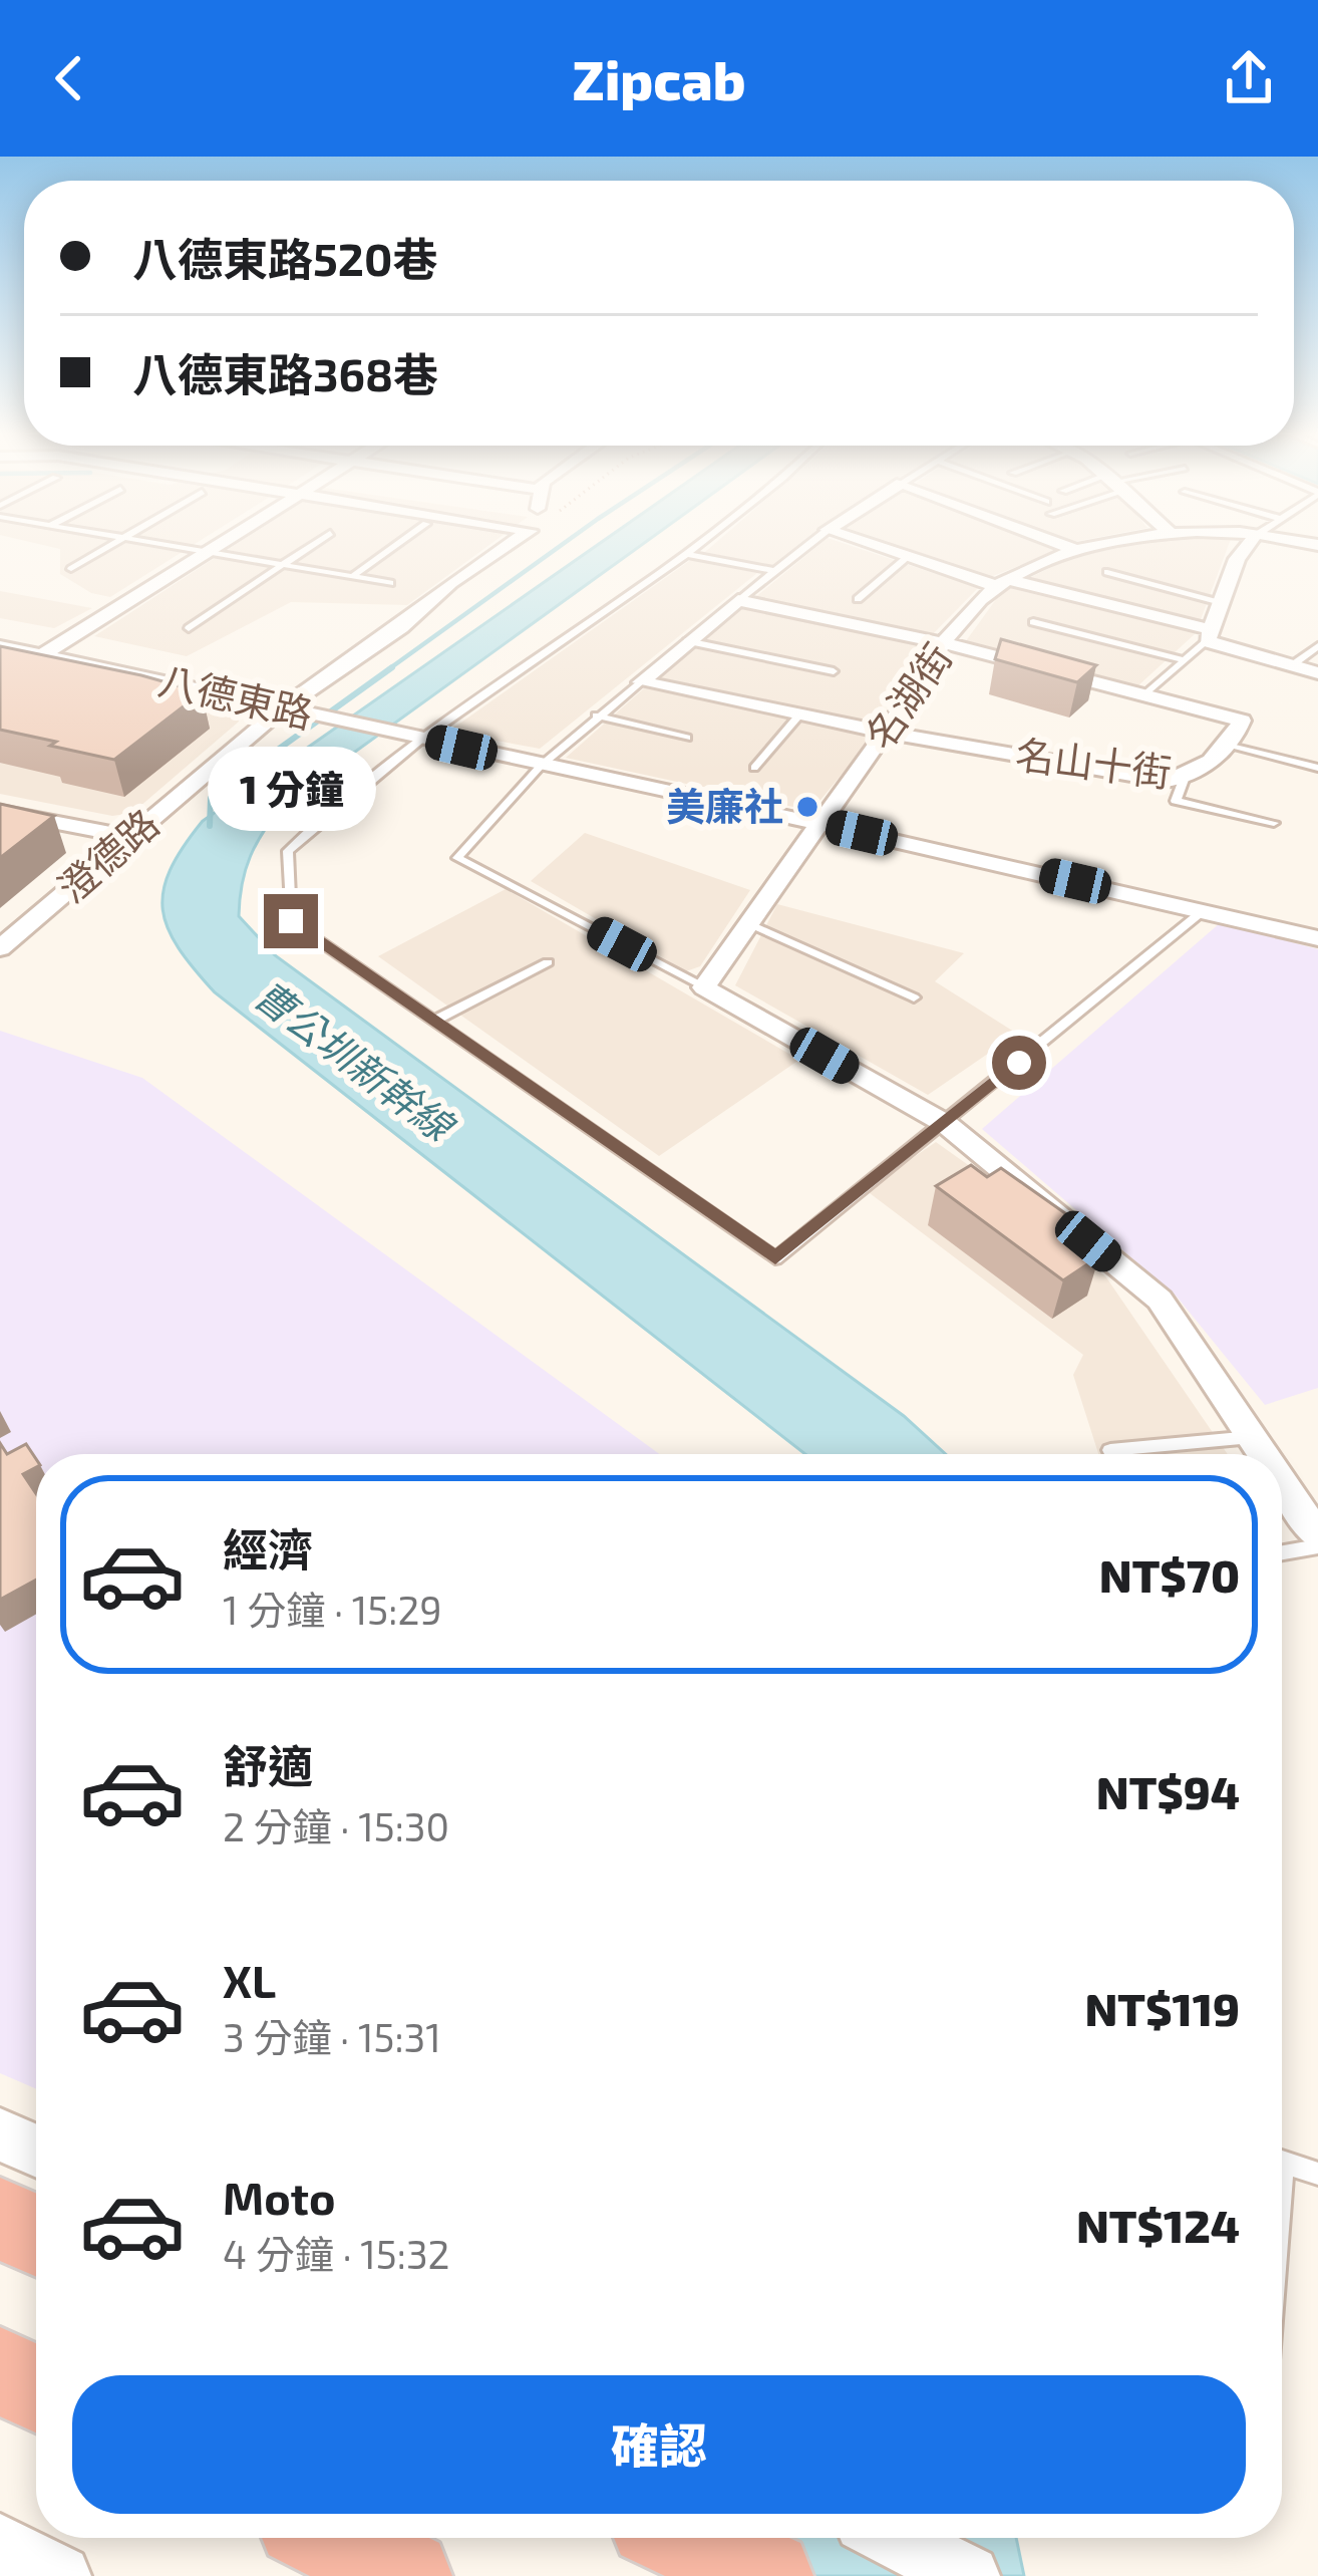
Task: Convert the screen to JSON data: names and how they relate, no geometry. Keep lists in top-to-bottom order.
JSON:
{
  "streets": {
    "street": [
      "名湖街",
      "八德東路",
      "名山十街",
      "澄德路"
    ]
  },
  "crossings": [
    ["名湖街", "八德東路"],
    ["名湖街", "名山十街"],
    ["八德東路", "澄德路"]
  ],
  "water": ["曹公圳新幹線"],
  "places": ["美廉社"],
  "page": {
    "header": "Zipcab",
    "banner": ["八德東路520巷", "八德東路368巷"],
    "bubble": "1 分鐘",
    "list": [
      {
        "name": "經濟",
        "note": "1 分鐘 · 15:29",
        "value": "NT$70"
      },
      {
        "name": "舒適",
        "note": "2 分鐘 · 15:30",
        "value": "NT$94"
      },
      {
        "name": "XL",
        "note": "3 分鐘 · 15:31",
        "value": "NT$119"
      },
      {
        "name": "Moto",
        "note": "4 分鐘 · 15:32",
        "value": "NT$124"
      }
    ],
    "buttons": "確認"
  }
}
